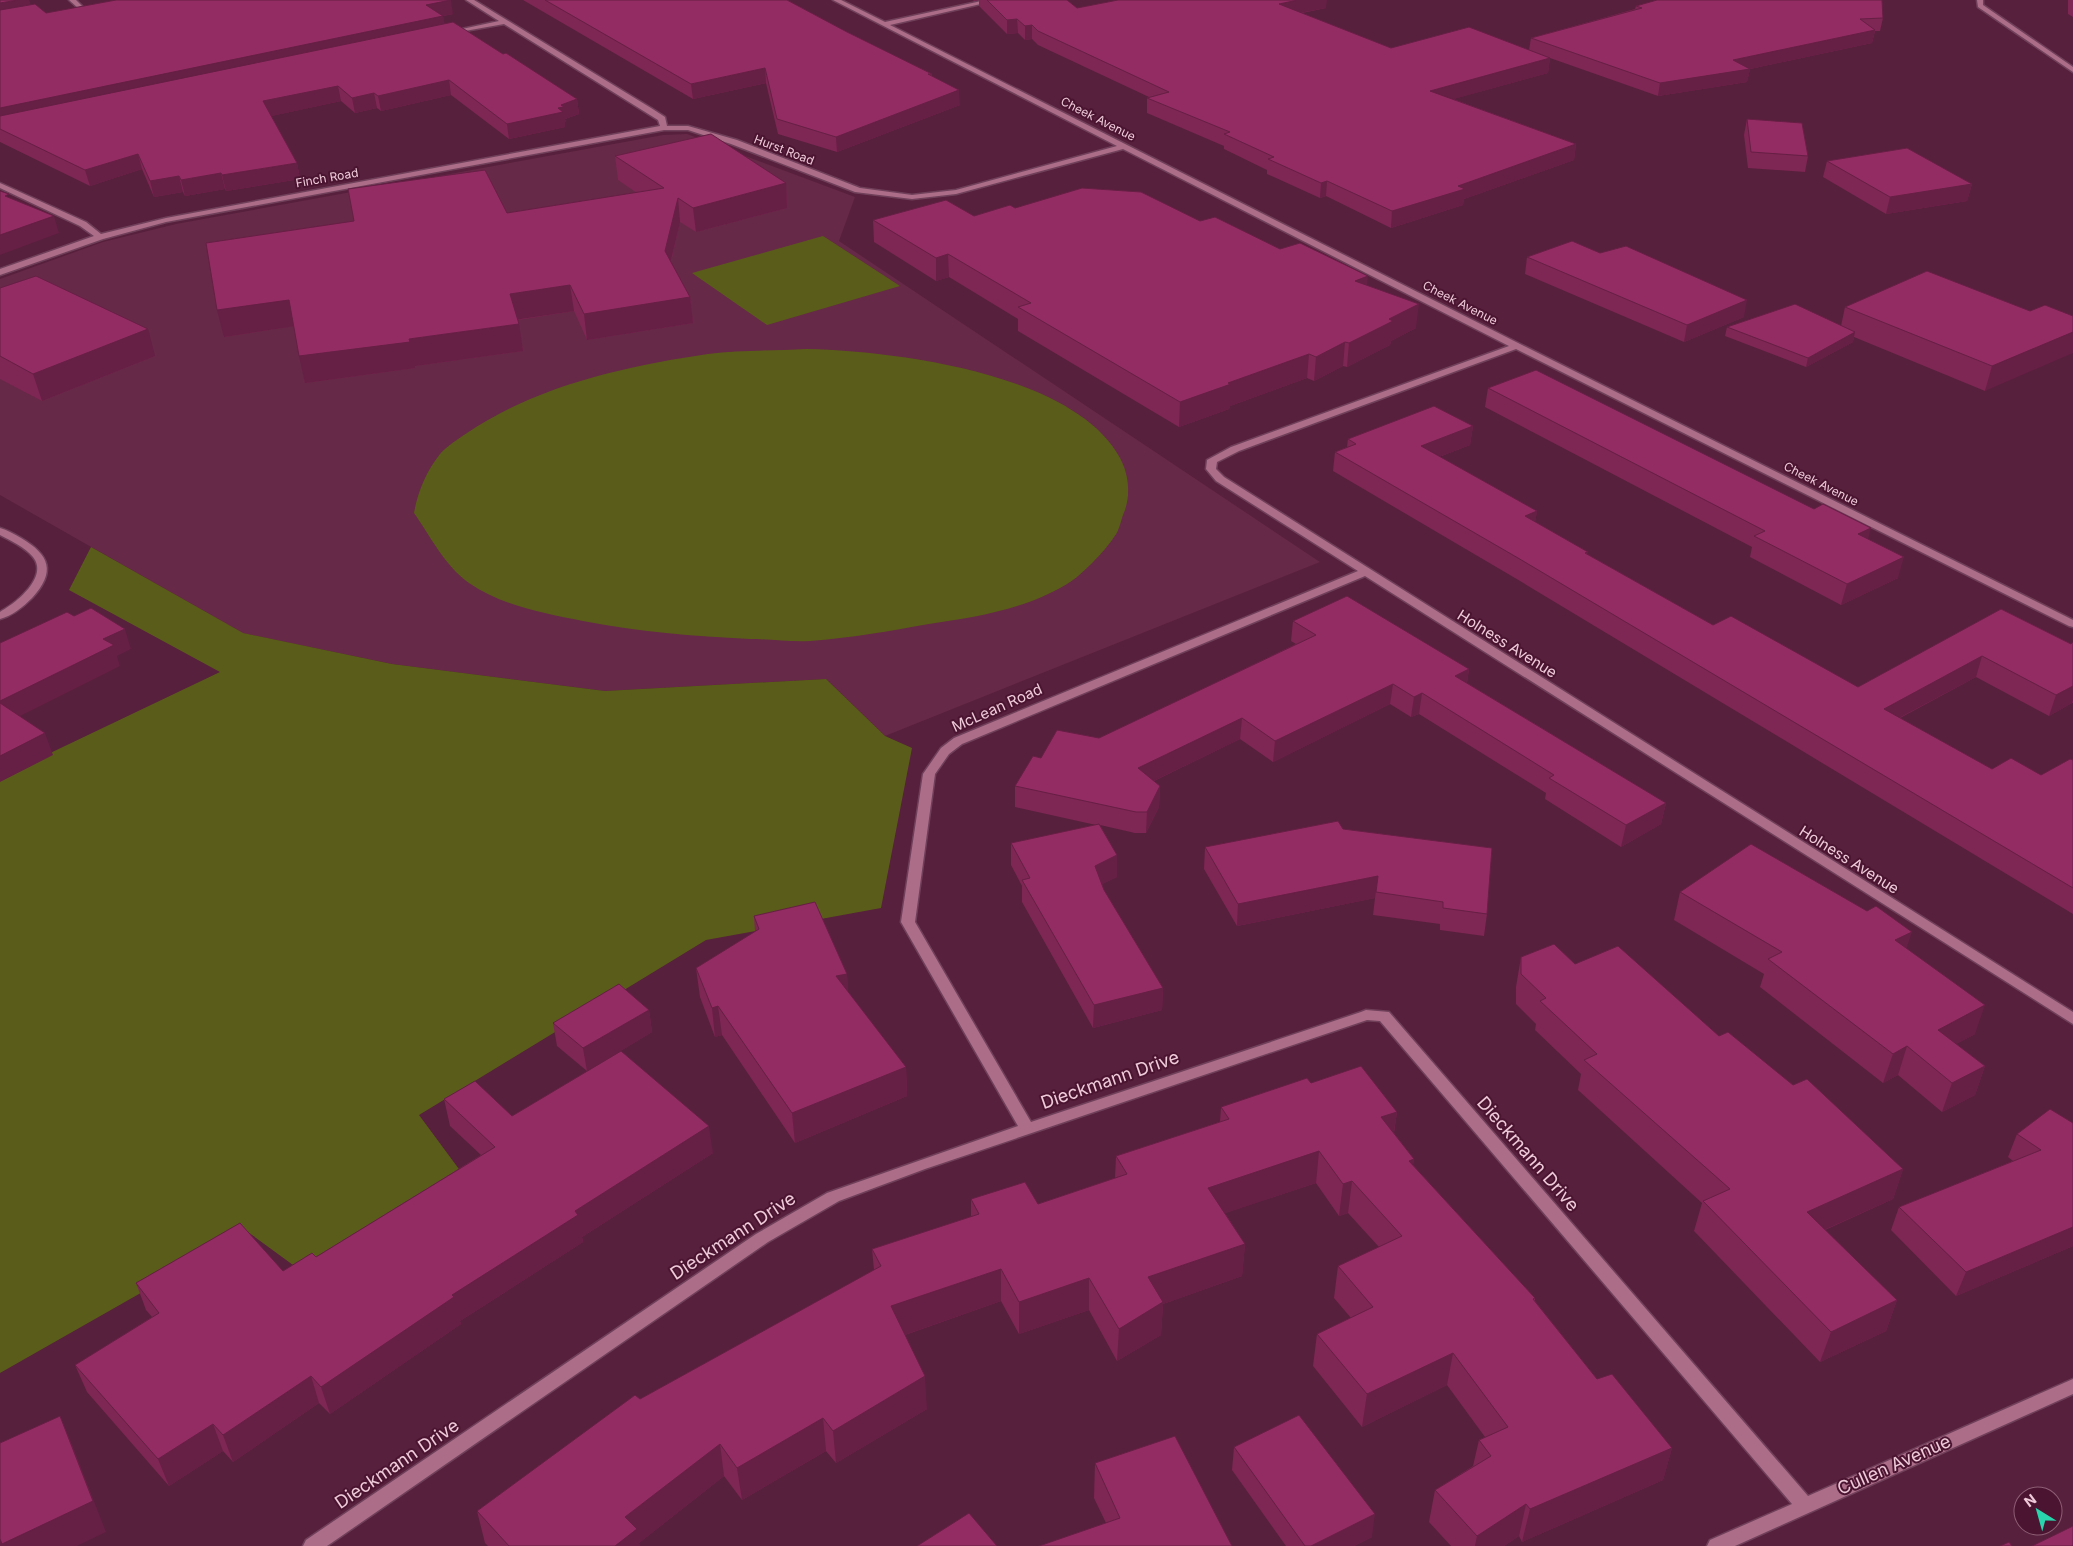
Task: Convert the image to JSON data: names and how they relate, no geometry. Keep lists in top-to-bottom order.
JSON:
{
  "streets": {
    "street": [
      "Cheek Avenue",
      "Hurst Road",
      "Finch Road",
      "Holness Avenue",
      "McLean Road",
      "Dieckmann Drive",
      "Cullen Avenue"
    ]
  },
  "crossings": [
    ["Cheek Avenue", "Hurst Road"],
    ["Cheek Avenue", "Holness Avenue"],
    ["Hurst Road", "Finch Road"],
    ["Holness Avenue", "McLean Road"],
    ["McLean Road", "Dieckmann Drive"],
    ["Dieckmann Drive", "Cullen Avenue"]
  ],
  "north": "top left"
}
